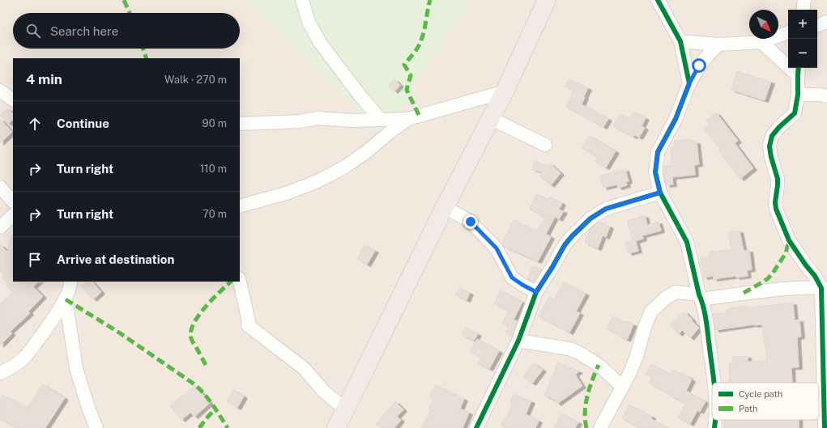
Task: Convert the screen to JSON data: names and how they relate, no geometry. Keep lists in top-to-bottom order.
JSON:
{
  "legend": ["Cycle path", "Path"],
  "north": "bottom right",
  "page": {
    "map_buttons": ["+", "−"],
    "search": "Search here",
    "heading": ["4 min", "Walk · 270 m"],
    "list": [
      ["Continue", "90 m"],
      ["Turn right", "110 m"],
      ["Turn right", "70 m"],
      "Arrive at destination"
    ]
  }
}
